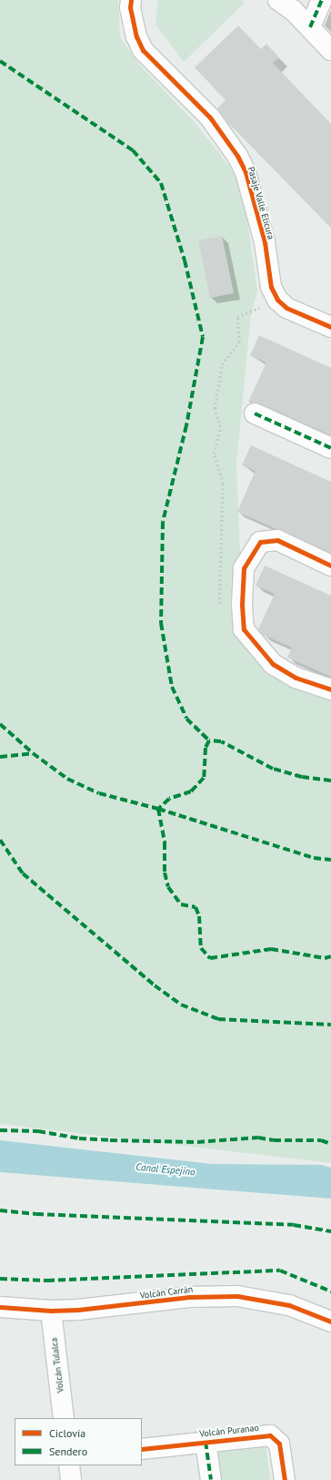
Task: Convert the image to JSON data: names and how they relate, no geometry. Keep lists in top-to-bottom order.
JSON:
{
  "streets": {
    "street": [
      "Pasaje Valle Elicura",
      "Volcán Carrán",
      "Volcán Tulalca",
      "Volcán Puranao"
    ]
  },
  "crossings": [
    ["Volcán Carrán", "Volcán Tulalca"]
  ],
  "water": ["Canal Espejino"],
  "legend": ["Ciclovía", "Sendero"]
}
